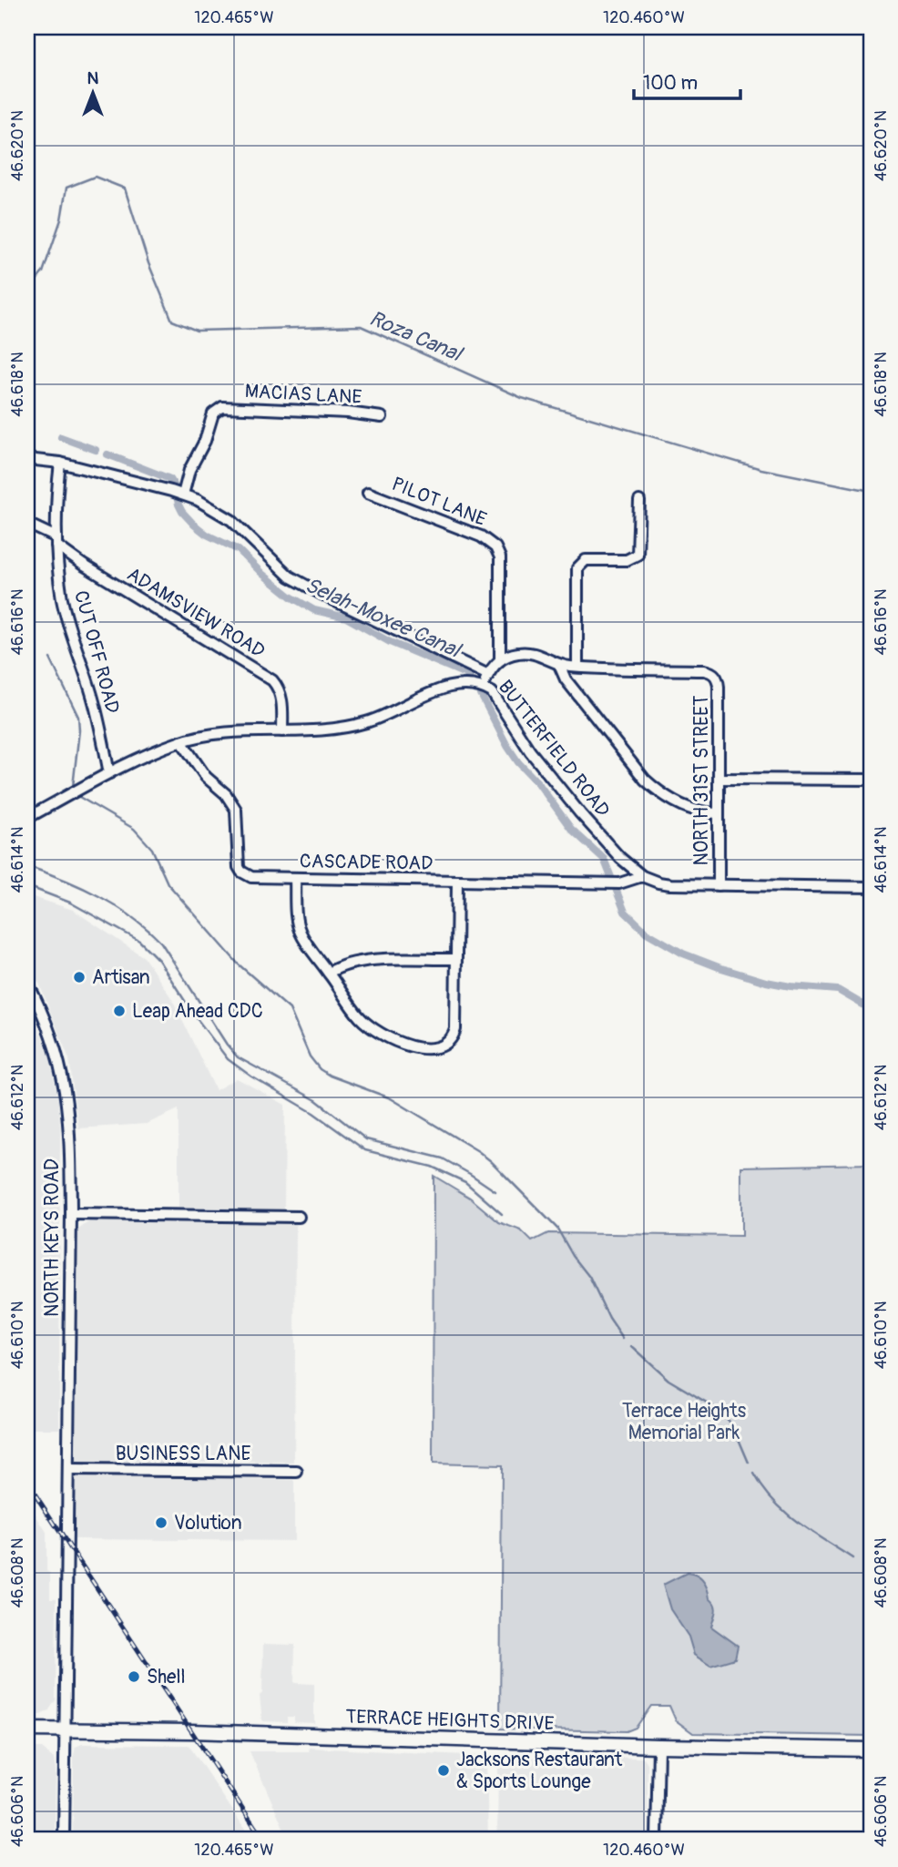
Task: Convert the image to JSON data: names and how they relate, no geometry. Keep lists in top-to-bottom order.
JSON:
{
  "streets": {
    "main road": ["TERRACE HEIGHTS DRIVE"],
    "street": [
      "MACIAS LANE",
      "PILOT LANE",
      "ADAMSVIEW ROAD",
      "CUT OFF ROAD",
      "BUTTERFIELD ROAD",
      "NORTH 31ST STREET",
      "CASCADE ROAD",
      "NORTH KEYS ROAD",
      "BUSINESS LANE"
    ]
  },
  "crossings": [
    ["ADAMSVIEW ROAD", "CUT OFF ROAD"],
    ["ADAMSVIEW ROAD", "BUTTERFIELD ROAD"],
    ["CUT OFF ROAD", "BUTTERFIELD ROAD"],
    ["BUTTERFIELD ROAD", "NORTH 31ST STREET"],
    ["BUTTERFIELD ROAD", "CASCADE ROAD"],
    ["NORTH KEYS ROAD", "BUSINESS LANE"],
    ["NORTH KEYS ROAD", "TERRACE HEIGHTS DRIVE"]
  ],
  "water": ["Roza Canal", "Selah-Moxee Canal"],
  "parks": ["Terrace Heights Memorial Park"],
  "places": [
    "Artisan",
    "Leap Ahead CDC",
    "Volution",
    "Shell",
    "Jacksons Restaurant & Sports Lounge"
  ],
  "scale_bar": "100 m",
  "north": "top",
  "coordinates": [
    "120.465°W",
    "120.460°W",
    "46.620°N",
    "46.618°N",
    "46.616°N",
    "46.614°N",
    "46.612°N",
    "46.610°N",
    "46.608°N",
    "46.606°N"
  ]
}
